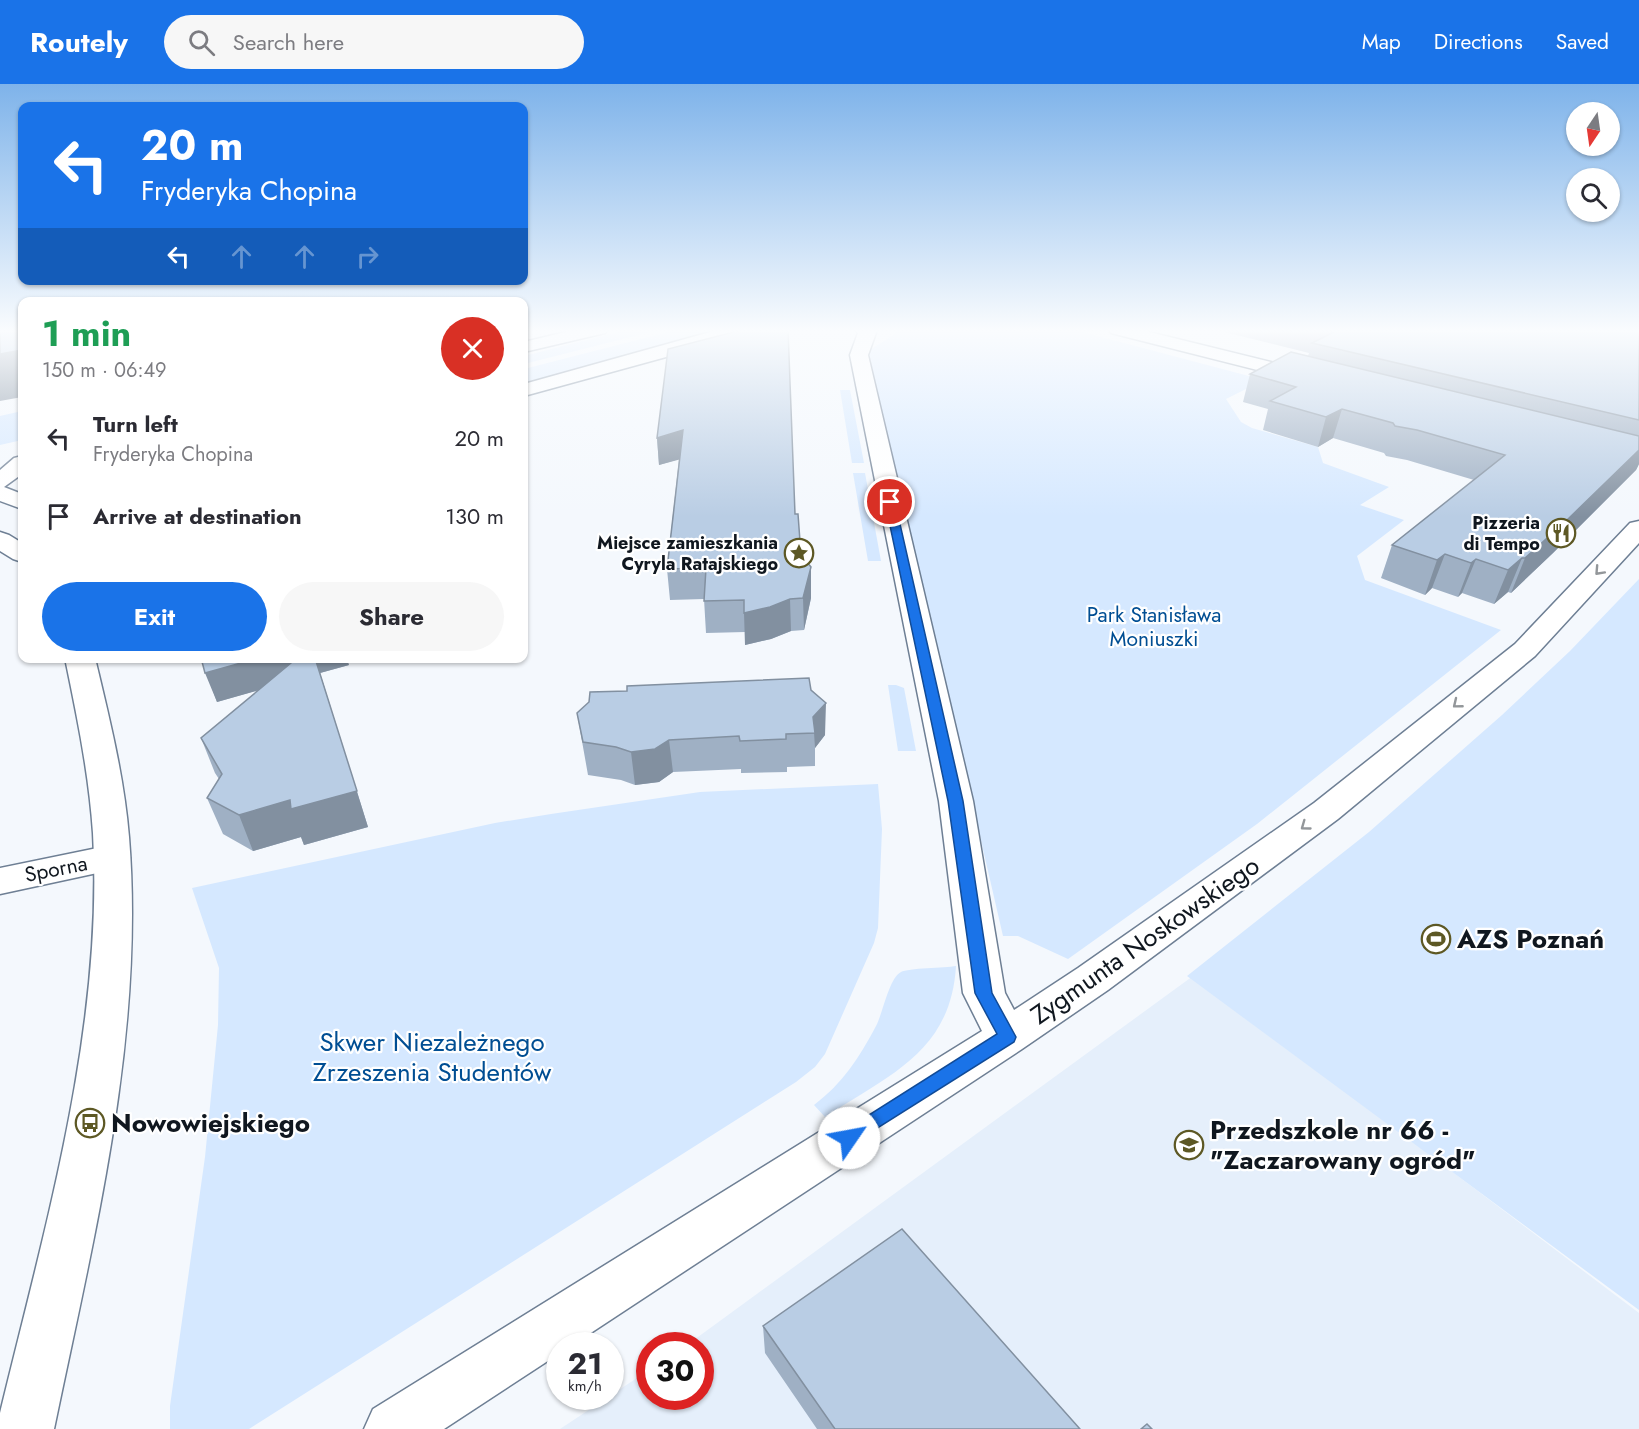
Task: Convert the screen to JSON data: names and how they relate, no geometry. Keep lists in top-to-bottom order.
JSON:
{
  "streets": {
    "street": ["Sporna", "Zygmunta Noskowskiego"]
  },
  "one_way": ["Zygmunta Noskowskiego"],
  "parks": ["Park Stanisława Moniuszki", "Skwer Niezależnego Zrzeszenia Studentów"],
  "places": {
    "restaurant": ["Pizzeria di Tempo"],
    "place": ["Miejsce zamieszkania Cyryla Ratajskiego"],
    "sports": ["AZS Poznań"],
    "bus stop": ["Nowowiejskiego"],
    "school or university": ["Przedszkole nr 66 - \"Zaczarowany ogród\""]
  },
  "north": "bottom",
  "page": {
    "header": "Routely",
    "search": "Search here",
    "nav": ["Map", "Directions", "Saved"],
    "turn": ["20 m", "Fryderyka Chopina"],
    "heading": ["1 min", "150 m · 06:49"],
    "list": [
      {
        "name": "Turn left",
        "note": "Fryderyka Chopina",
        "value": "20 m"
      },
      {
        "name": "Arrive at destination",
        "value": "130 m"
      }
    ],
    "buttons": ["Exit", "Share"],
    "speed": "21 km/h",
    "limit": "30"
  }
}
